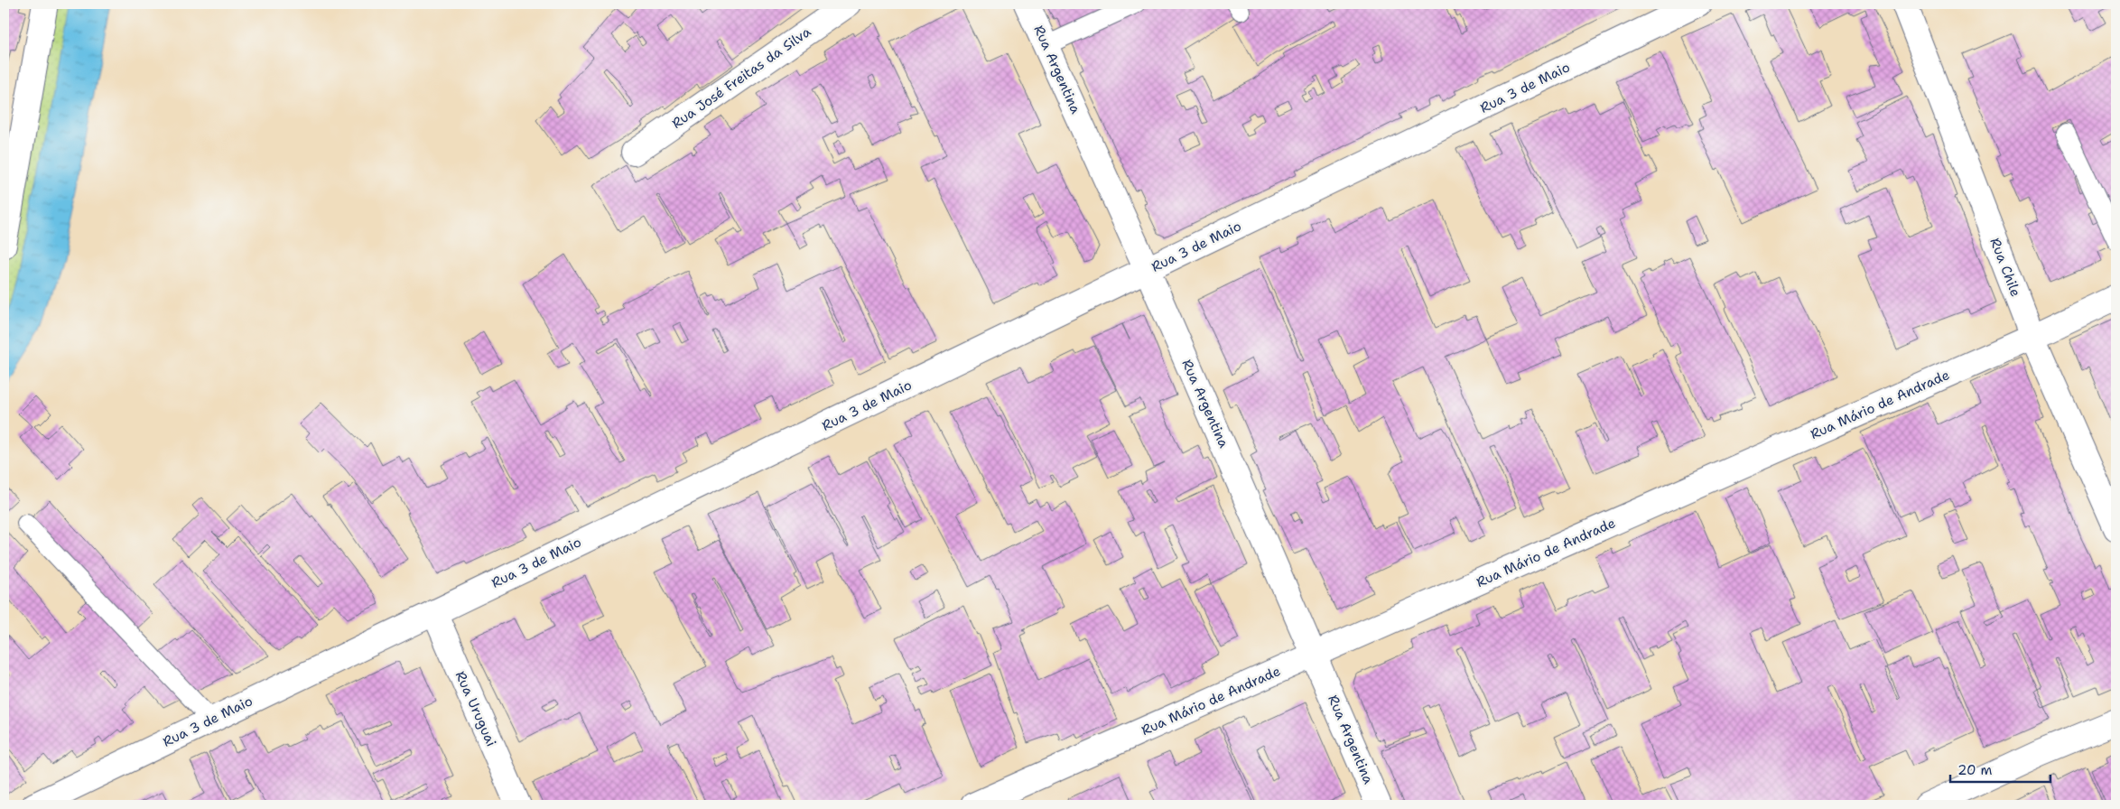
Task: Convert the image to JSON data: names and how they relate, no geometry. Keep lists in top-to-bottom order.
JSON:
{
  "streets": {
    "street": [
      "Rua Argentina",
      "Rua José Freitas da Silva",
      "Rua 3 de Maio",
      "Rua Chile",
      "Rua Mário de Andrade",
      "Rua Uruguai"
    ]
  },
  "crossings": [
    ["Rua Argentina", "Rua 3 de Maio"],
    ["Rua Argentina", "Rua Mário de Andrade"],
    ["Rua 3 de Maio", "Rua Uruguai"],
    ["Rua Chile", "Rua Mário de Andrade"]
  ],
  "scale_bar": "20 m"
}
